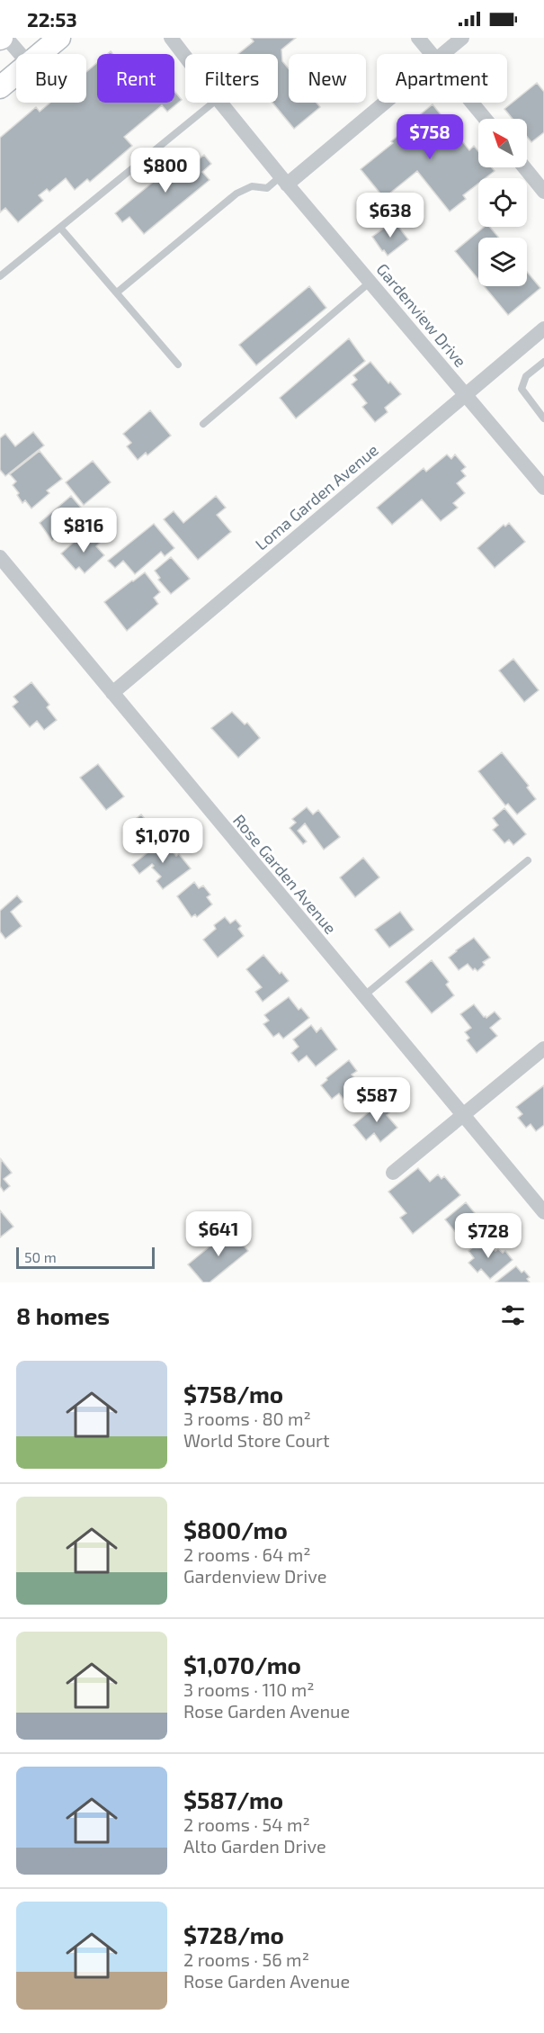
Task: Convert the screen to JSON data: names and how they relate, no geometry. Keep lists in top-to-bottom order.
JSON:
{
  "streets": {
    "street": ["Gardenview Drive", "Loma Garden Avenue", "Rose Garden Avenue"]
  },
  "crossings": [
    ["Gardenview Drive", "Loma Garden Avenue"],
    ["Loma Garden Avenue", "Rose Garden Avenue"]
  ],
  "scale_bar": "50 m",
  "north": "top left",
  "page": {
    "status": "22:53",
    "chip": [
      "Buy",
      "Rent",
      "Filters",
      "New",
      "Apartment"
    ],
    "price": [
      "$758",
      "$800",
      "$638",
      "$816",
      "$1,070",
      "$587",
      "$641",
      "$728"
    ],
    "scale": "50 m",
    "heading": "8 homes",
    "list": [
      {
        "name": "$758/mo",
        "note": "3 rooms · 80 m² · World Store Court"
      },
      {
        "name": "$800/mo",
        "note": "2 rooms · 64 m² · Gardenview Drive"
      },
      {
        "name": "$1,070/mo",
        "note": "3 rooms · 110 m² · Rose Garden Avenue"
      },
      {
        "name": "$587/mo",
        "note": "2 rooms · 54 m² · Alto Garden Drive"
      },
      {
        "name": "$728/mo",
        "note": "2 rooms · 56 m² · Rose Garden Avenue"
      }
    ]
  }
}
